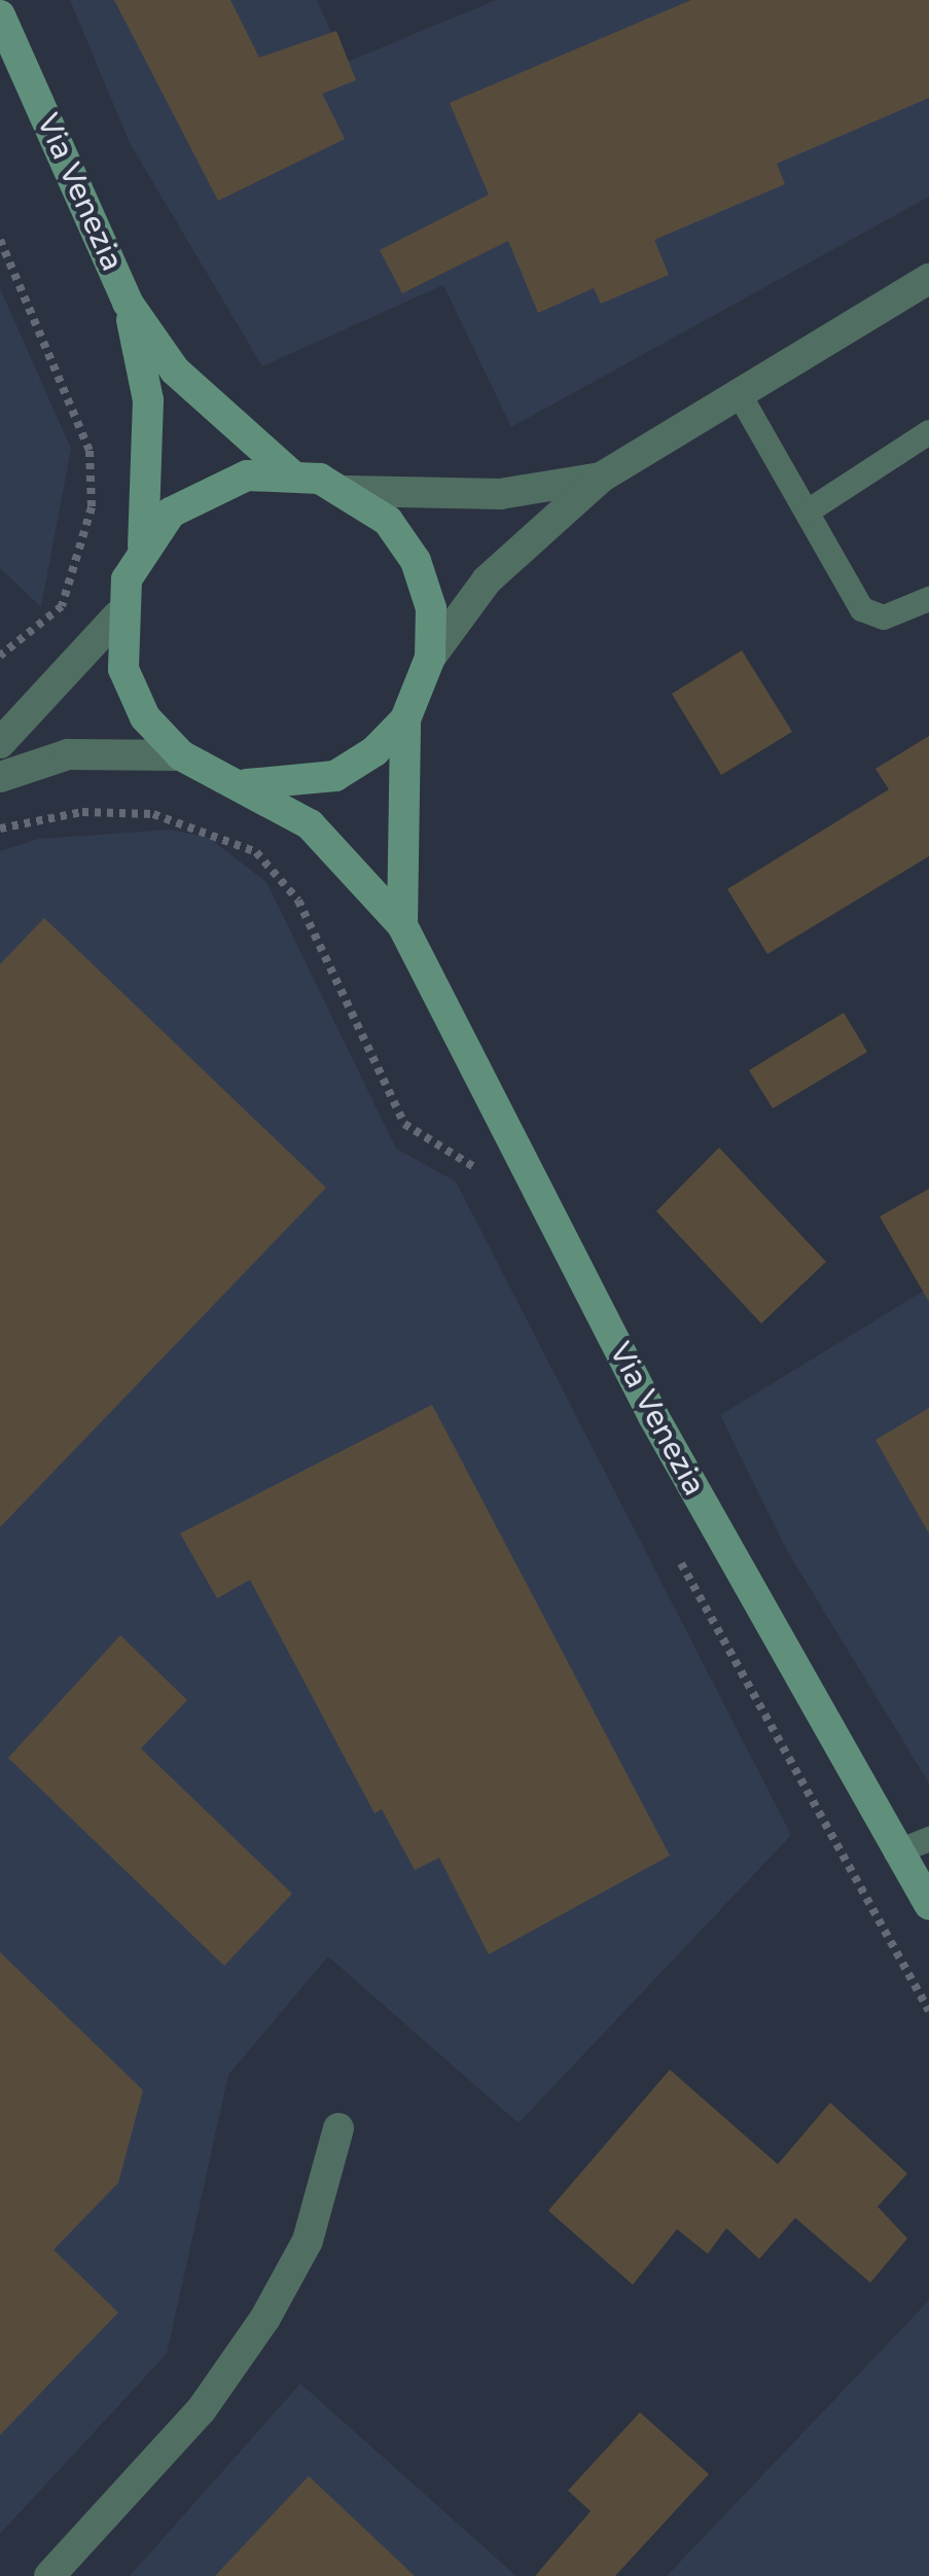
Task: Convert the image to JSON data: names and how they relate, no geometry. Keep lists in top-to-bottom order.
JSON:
{
  "streets": {
    "main road": ["Via Venezia"]
  }
}
